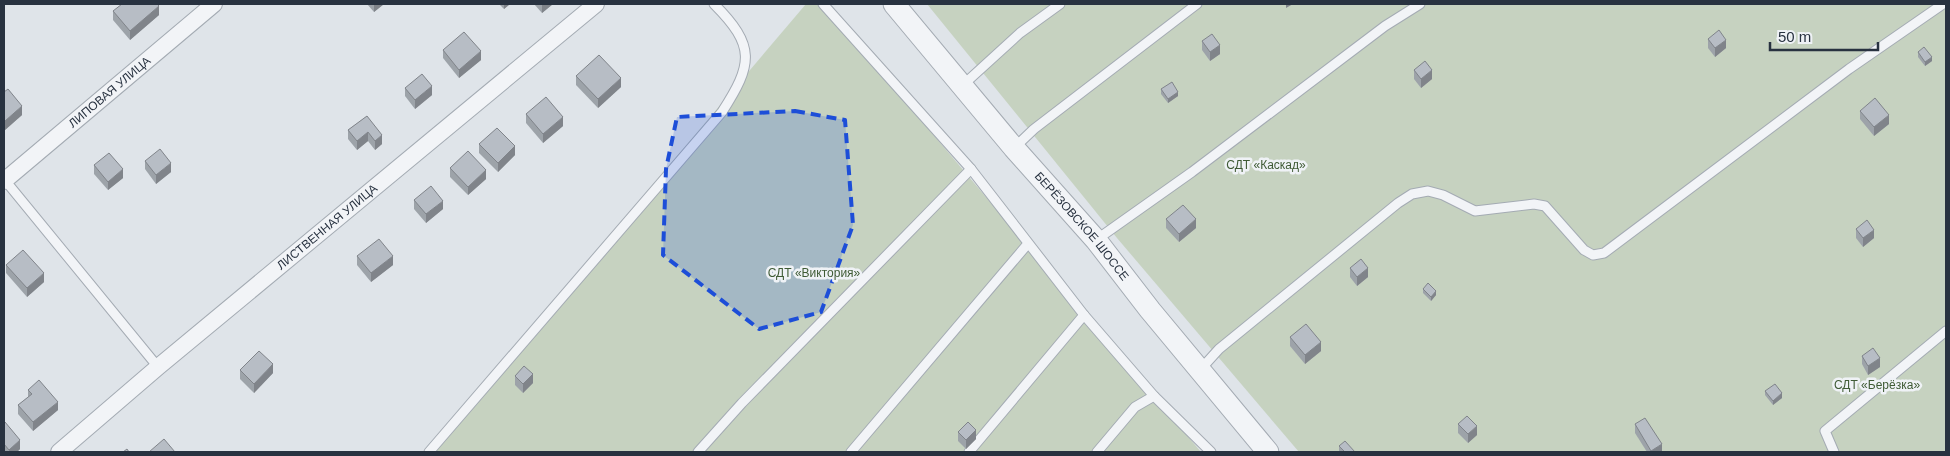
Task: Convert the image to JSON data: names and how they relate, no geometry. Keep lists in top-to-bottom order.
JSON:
{
  "streets": {
    "street": ["ЛИПОВАЯ УЛИЦА", "ЛИСТВЕННАЯ УЛИЦА", "БЕРЁЗОВСКОЕ ШОССЕ"]
  },
  "parks": ["СДТ «Каскад»", "СДТ «Виктория»", "СДТ «Берёзка»"],
  "scale_bar": "50 m"
}
